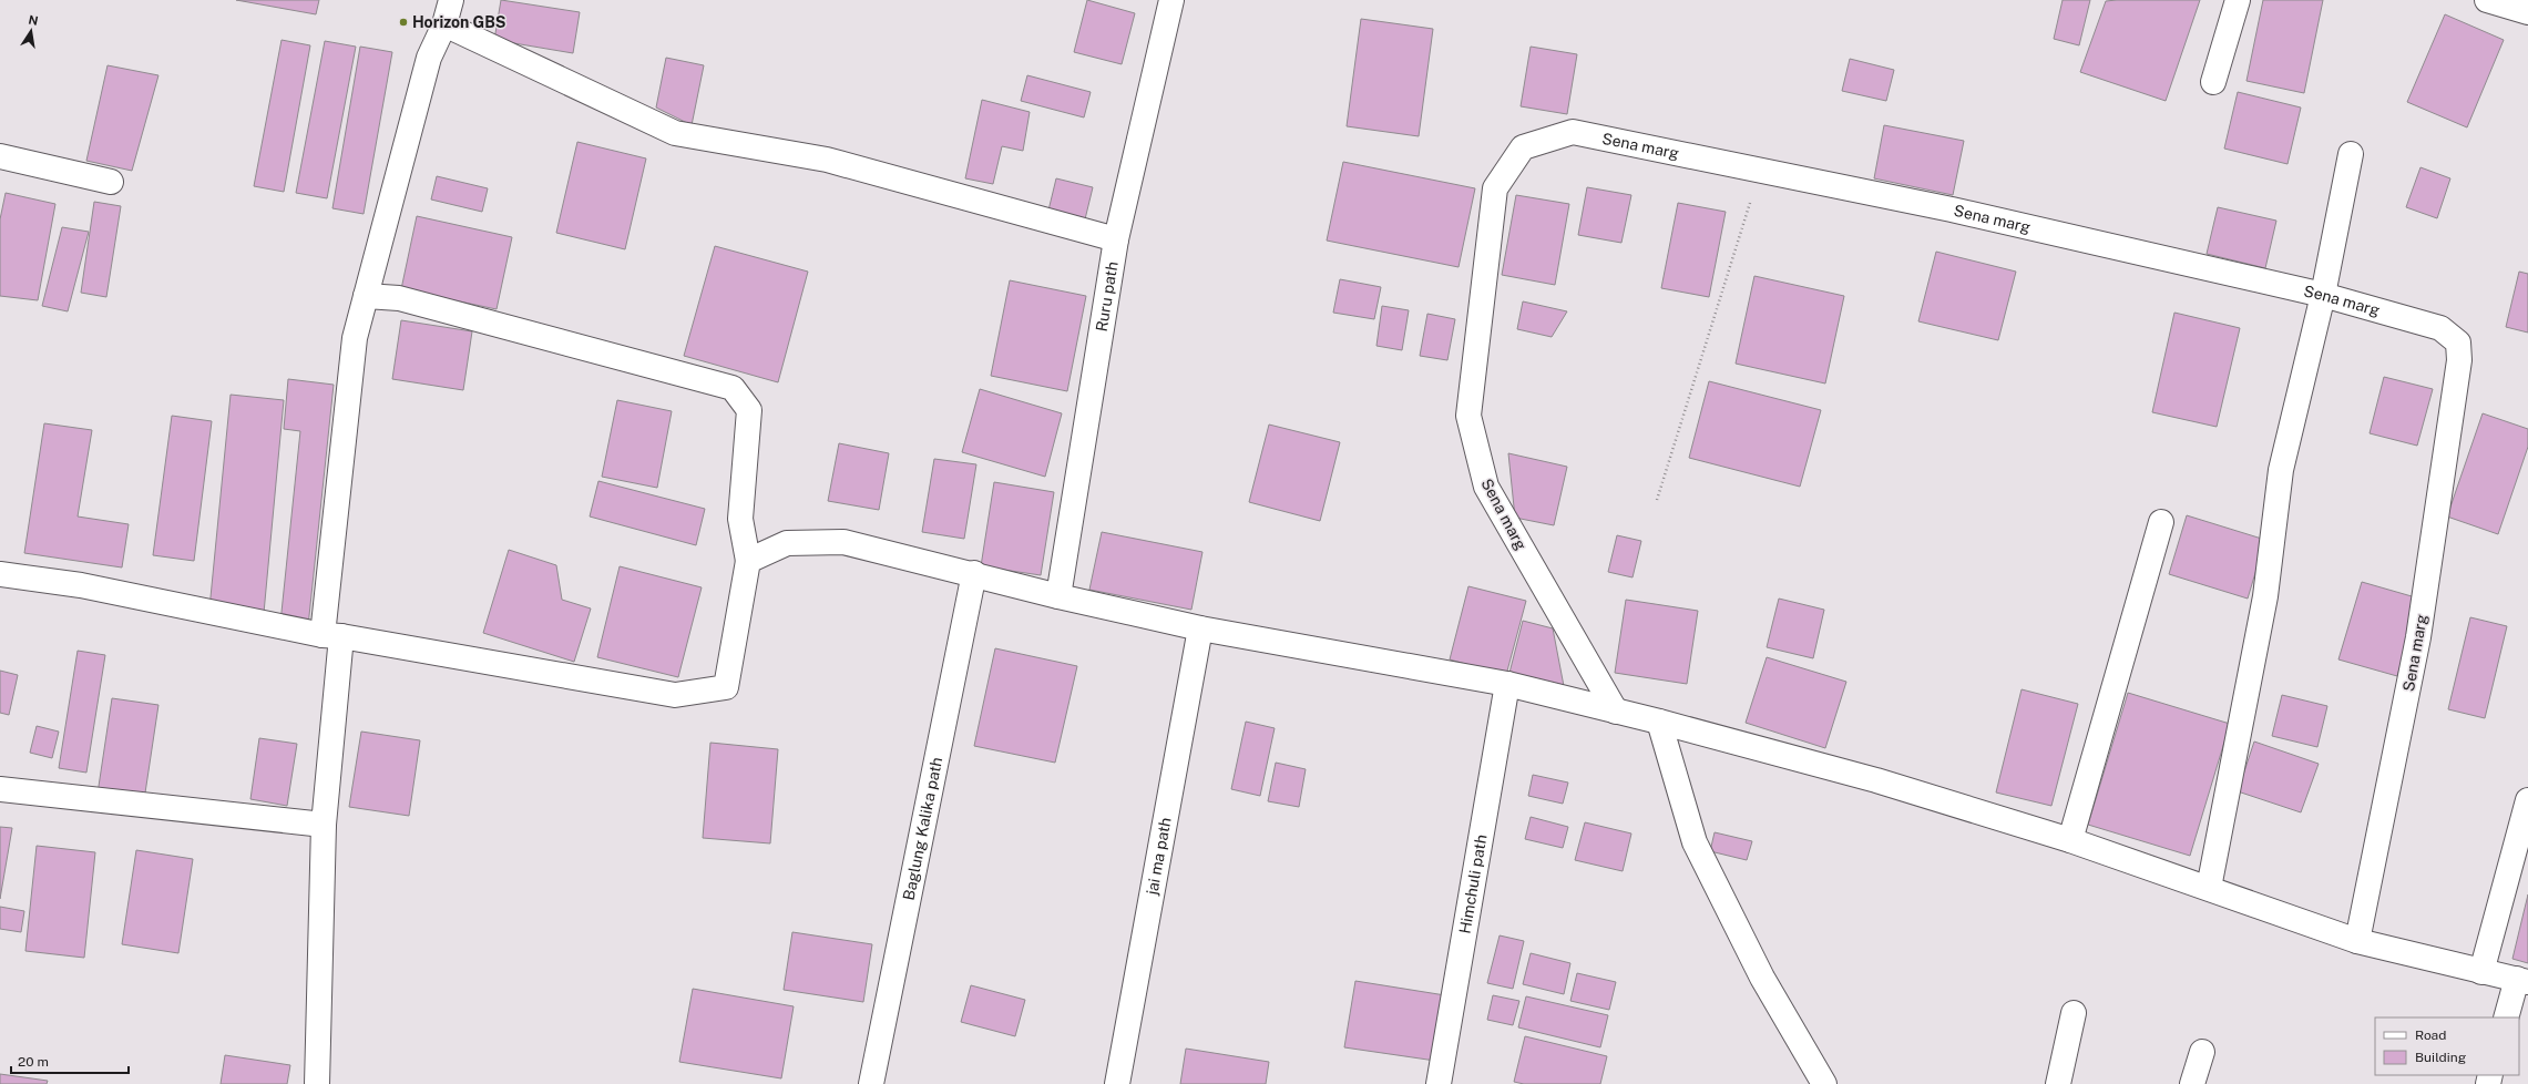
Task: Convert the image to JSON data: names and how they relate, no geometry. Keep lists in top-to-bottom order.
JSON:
{
  "streets": {
    "street": [
      "Sena marg",
      "Ruru path",
      "Baglung Kalika path",
      "jai ma path",
      "Himchuli path"
    ]
  },
  "places": ["Horizon GBS"],
  "legend": ["Road", "Building"],
  "scale_bar": "20 m",
  "north": "top"
}
